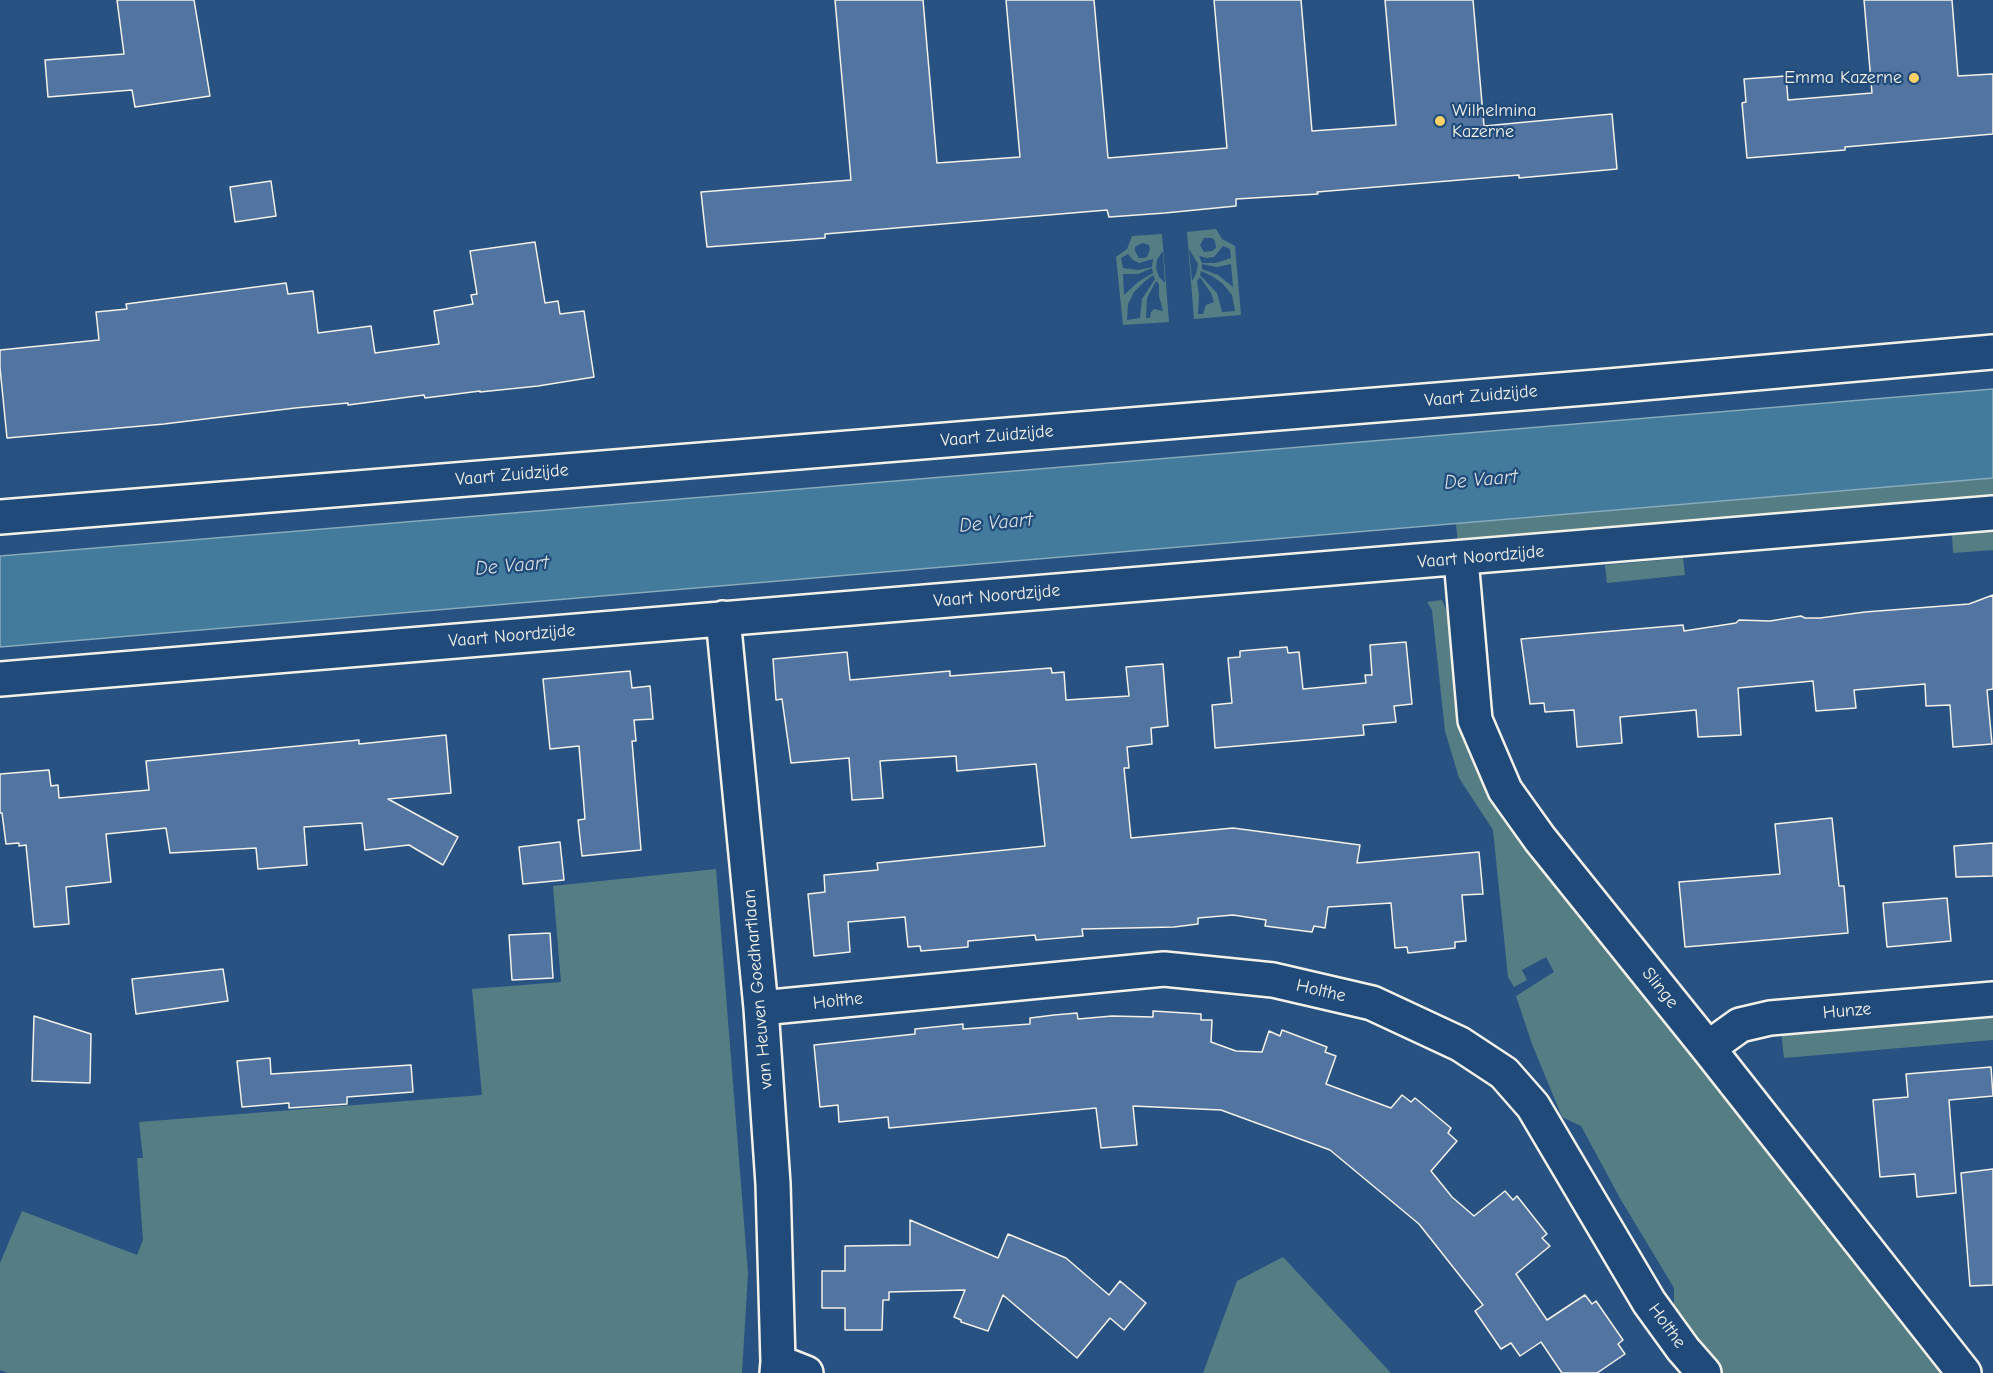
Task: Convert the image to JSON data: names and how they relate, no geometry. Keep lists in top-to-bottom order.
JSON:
{
  "streets": {
    "street": [
      "Vaart Zuidzijde",
      "Vaart Noordzijde",
      "Slinge",
      "van Heuven Goedhartlaan",
      "Holthe",
      "Hunze"
    ]
  },
  "crossings": [
    ["Vaart Noordzijde", "Slinge"],
    ["Vaart Noordzijde", "van Heuven Goedhartlaan"],
    ["Slinge", "Hunze"],
    ["van Heuven Goedhartlaan", "Holthe"]
  ],
  "water": ["De Vaart"],
  "places": ["Emma Kazerne", "Wilhelmina Kazerne"]
}
